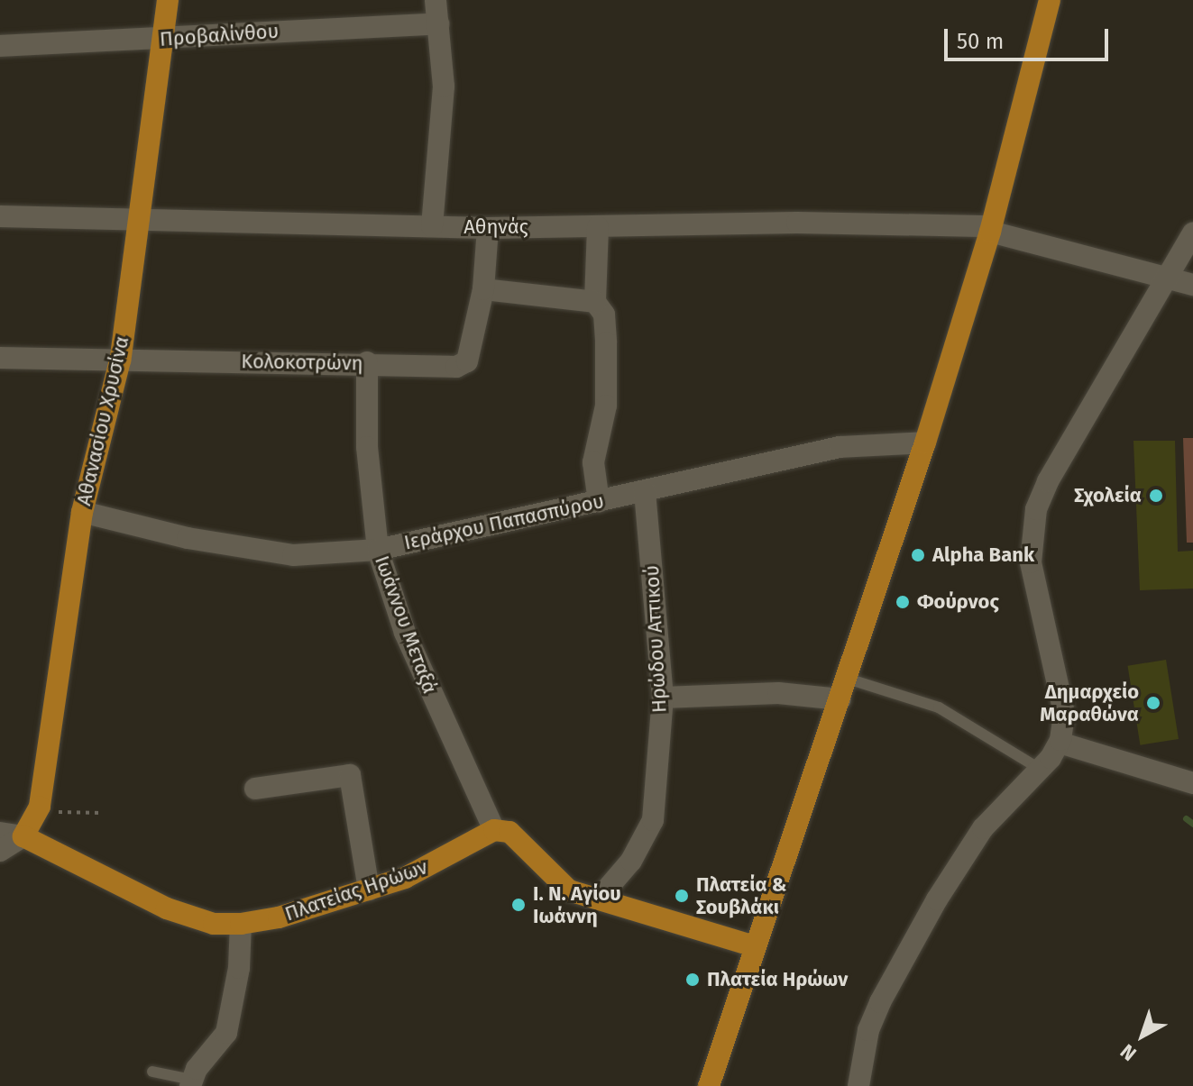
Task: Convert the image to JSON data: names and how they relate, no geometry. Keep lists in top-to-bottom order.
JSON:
{
  "streets": {
    "main road": ["Αθανασίου Χρυσίνα", "Πλατείας Ηρώων"],
    "street": [
      "Προβαλίνθου",
      "Αθηνάς",
      "Κολοκοτρώνη",
      "Ιεράρχου Παπασπύρου",
      "Ιωάννου Μεταξά",
      "Ηρώδου Αττικού"
    ]
  },
  "crossings": [
    ["Προβαλίνθου", "Αθανασίου Χρυσίνα"],
    ["Αθηνάς", "Κολοκοτρώνη"],
    ["Αθηνάς", "Αθανασίου Χρυσίνα"],
    ["Κολοκοτρώνη", "Αθανασίου Χρυσίνα"],
    ["Κολοκοτρώνη", "Ιωάννου Μεταξά"],
    ["Αθανασίου Χρυσίνα", "Ιεράρχου Παπασπύρου"],
    ["Αθανασίου Χρυσίνα", "Πλατείας Ηρώων"],
    ["Ιεράρχου Παπασπύρου", "Ιωάννου Μεταξά"],
    ["Ιεράρχου Παπασπύρου", "Ηρώδου Αττικού"],
    ["Ιωάννου Μεταξά", "Πλατείας Ηρώων"]
  ],
  "places": [
    "Σχολεία",
    "Alpha Bank",
    "Φούρνος",
    "Δημαρχείο Μαραθώνα",
    "Πλατεία & Σουβλάκι",
    "Ι. Ν. Αγίου Ιωάννη",
    "Πλατεία Ηρώων"
  ],
  "scale_bar": "50 m",
  "north": "bottom left"
}
